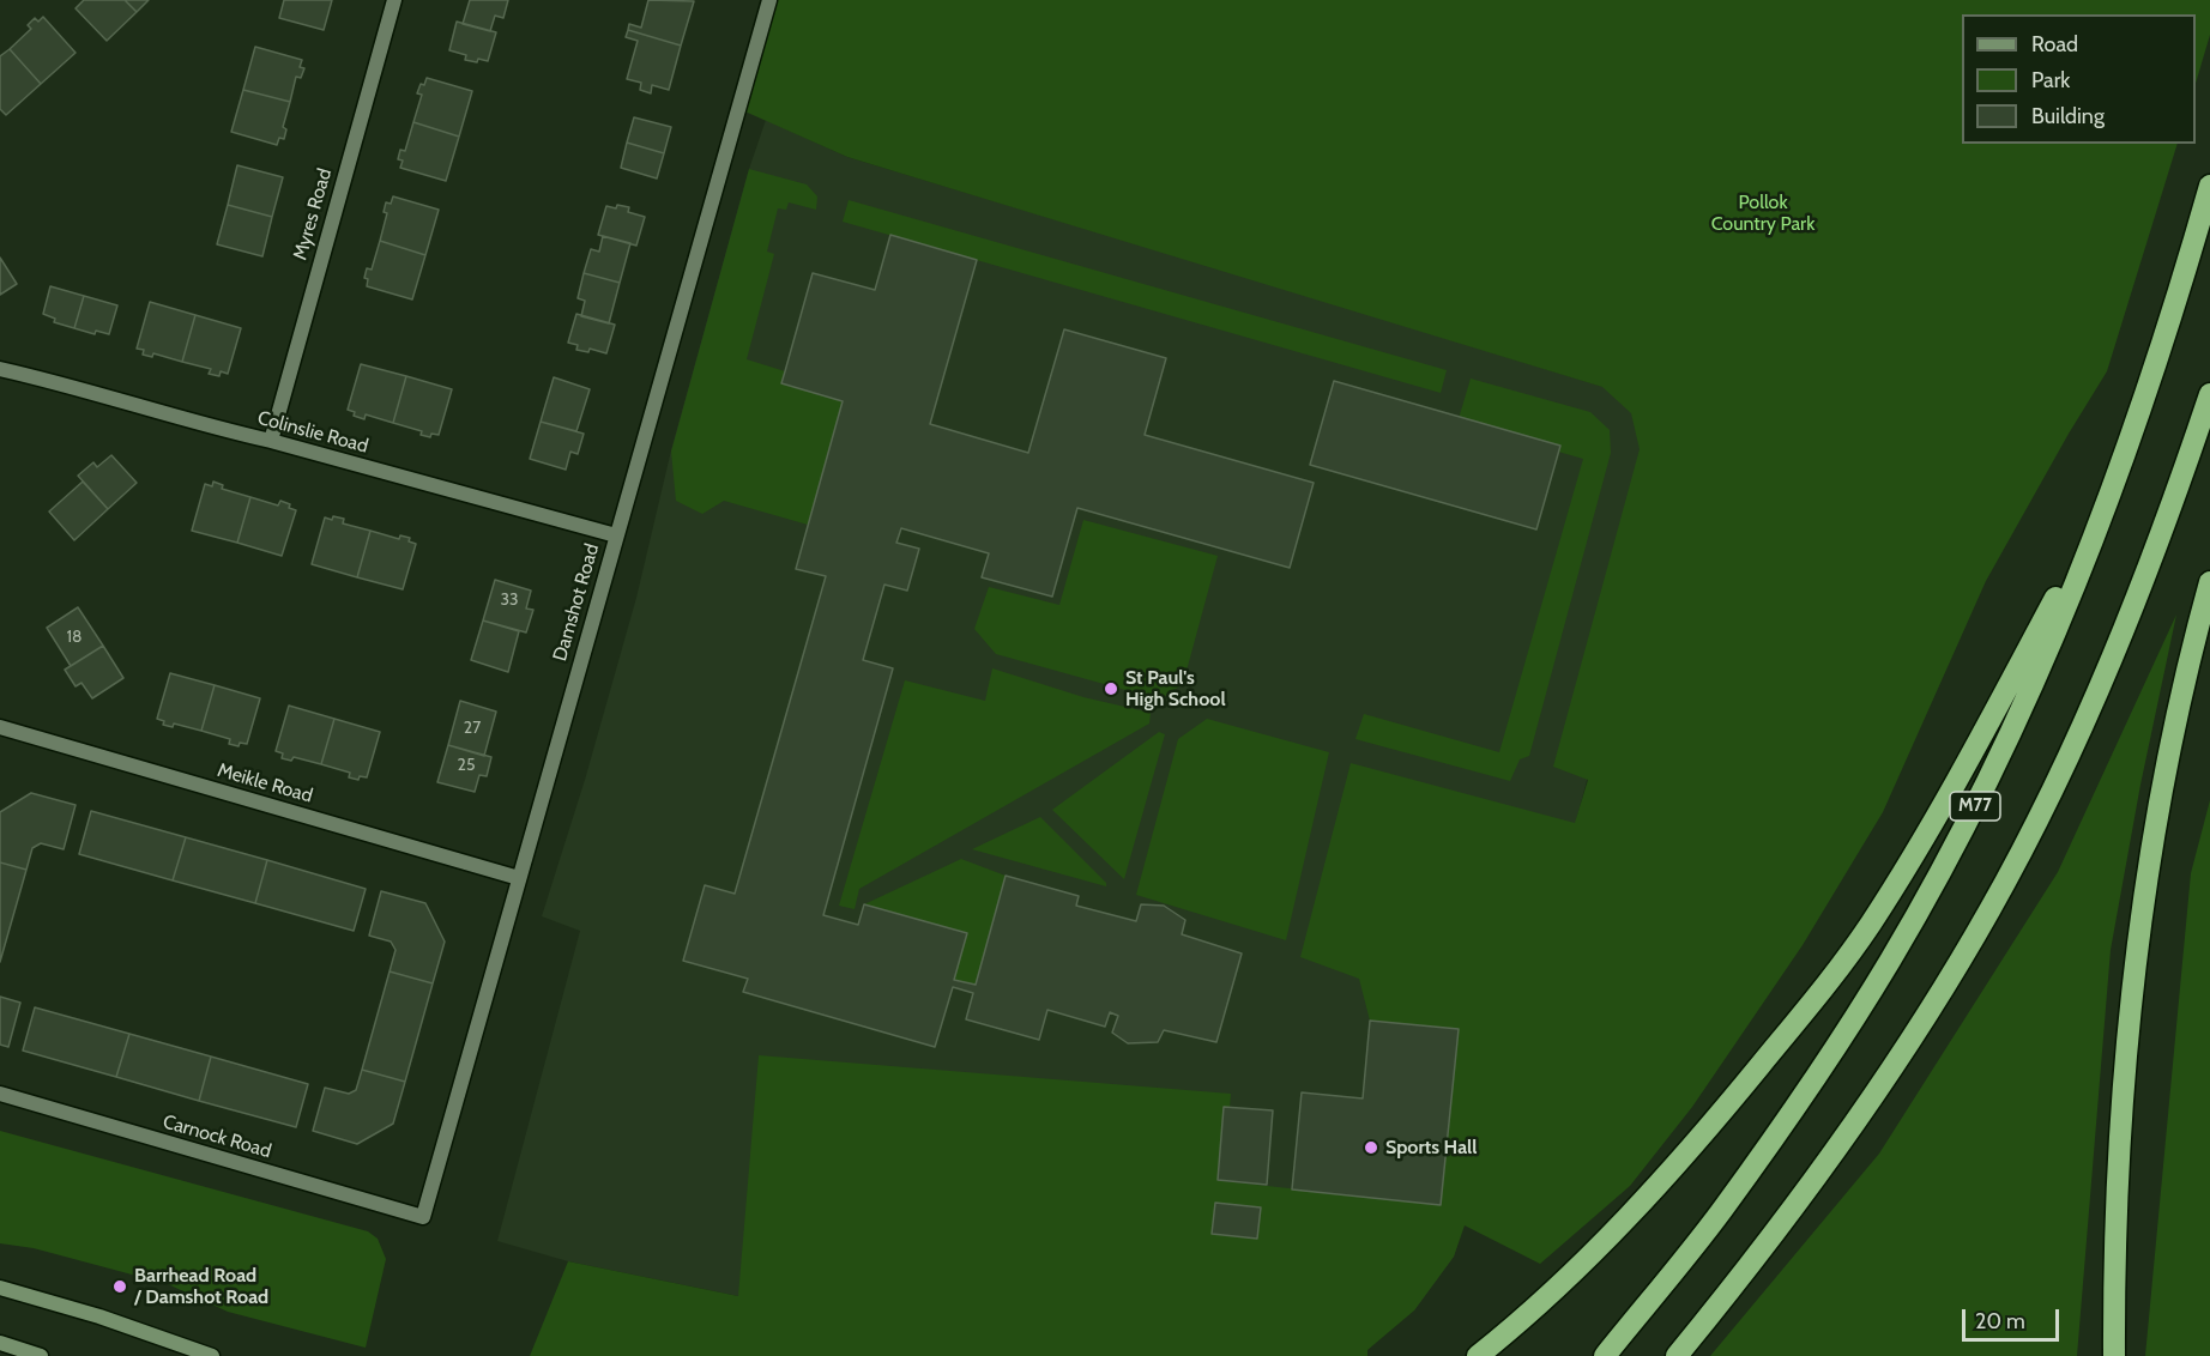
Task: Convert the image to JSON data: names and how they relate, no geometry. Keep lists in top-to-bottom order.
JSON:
{
  "streets": {
    "highway": ["M77"],
    "street": [
      "Myres Road",
      "Colinslie Road",
      "Damshot Road",
      "Meikle Road",
      "Carnock Road"
    ]
  },
  "crossings": [
    ["Myres Road", "Colinslie Road"],
    ["Colinslie Road", "Damshot Road"],
    ["Damshot Road", "Meikle Road"],
    ["Damshot Road", "Carnock Road"]
  ],
  "parks": ["Pollok Country Park"],
  "places": ["St Paul's High School", "Sports Hall", "Barrhead Road / Damshot Road"],
  "house_numbers": [
    "33",
    "18",
    "27",
    "25"
  ],
  "legend": ["Road", "Park", "Building"],
  "scale_bar": "20 m"
}
